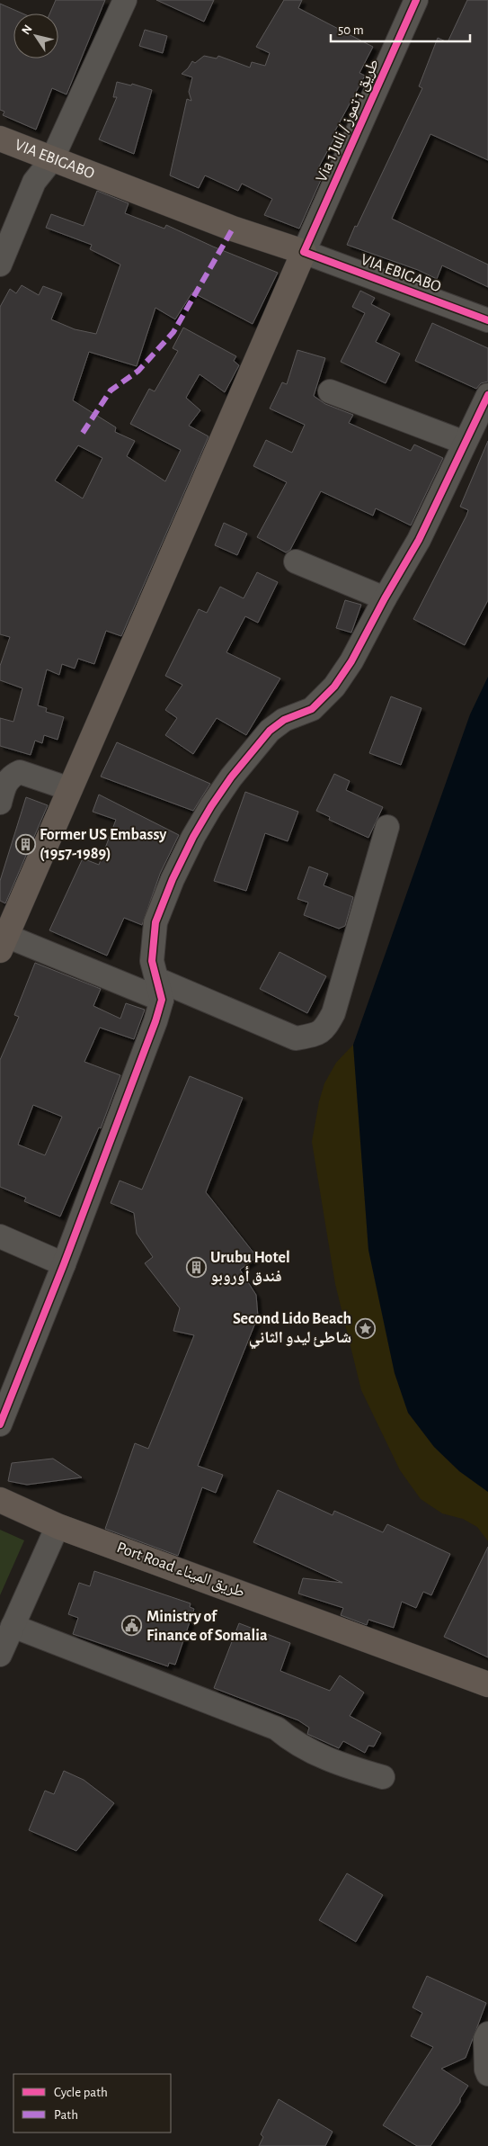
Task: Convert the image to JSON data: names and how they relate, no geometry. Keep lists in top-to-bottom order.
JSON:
{
  "streets": {
    "main road": ["VIA EBIGABO", "Port Road طريق الميناء"],
    "street": ["Via 1 Juli / طريق 1 تموز"]
  },
  "crossings": [
    ["Via 1 Juli / طريق 1 تموز", "VIA EBIGABO"]
  ],
  "places": {
    "building": ["Former US Embassy (1957-1989)", "Urubu Hotel فندق أوروبو"],
    "place": ["Second Lido Beach شاطئ ليدو الثاني"],
    "public building": ["Ministry of Finance of Somalia"]
  },
  "legend": ["Cycle path", "Path"],
  "scale_bar": "50 m",
  "north": "top left"
}
